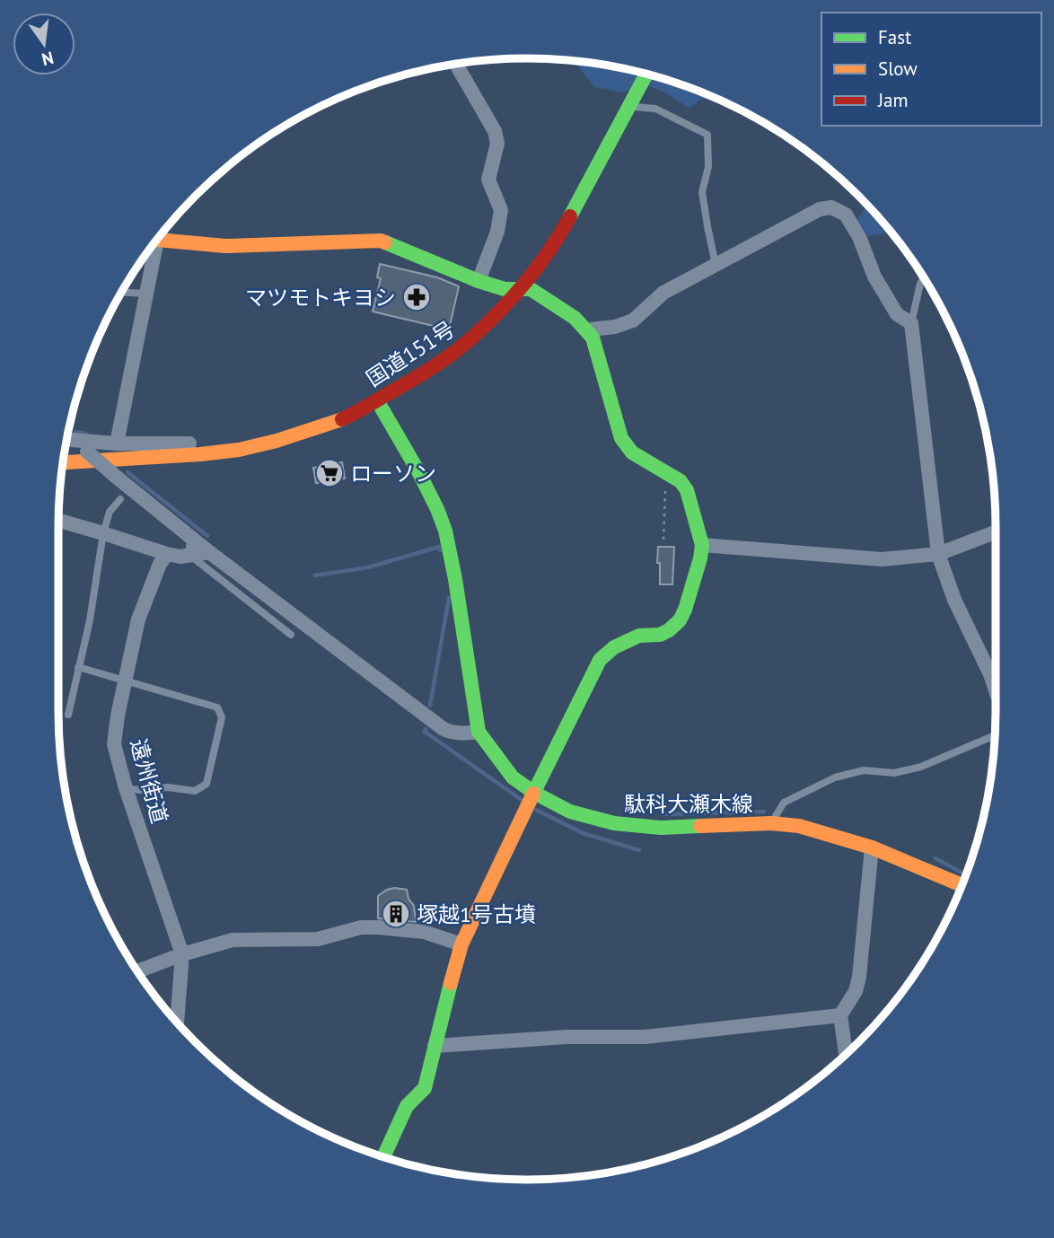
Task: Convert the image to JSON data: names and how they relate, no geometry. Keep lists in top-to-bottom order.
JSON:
{
  "streets": {
    "main road": ["国道151号", "駄科大瀬木線"],
    "street": ["遠州街道"]
  },
  "crossings": [
    ["国道151号", "駄科大瀬木線"]
  ],
  "places": {
    "pharmacy": ["マツモトキヨシ"],
    "supermarket": ["ローソン"],
    "building": ["塚越1号古墳"]
  },
  "legend": ["Fast", "Slow", "Jam"],
  "north": "bottom"
}
